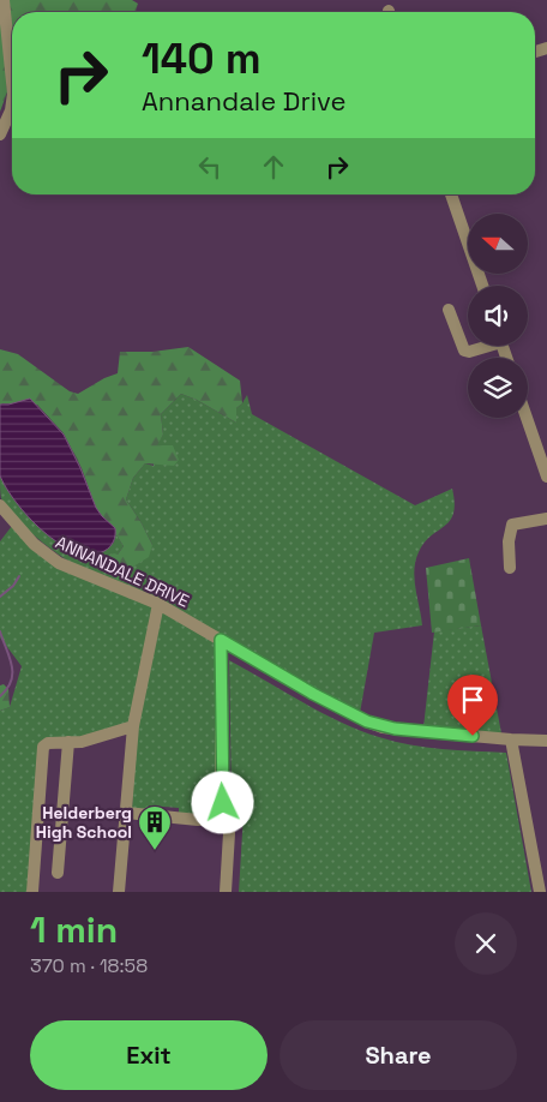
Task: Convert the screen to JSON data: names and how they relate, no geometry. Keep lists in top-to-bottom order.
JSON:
{
  "streets": {
    "street": ["ANNANDALE DRIVE"]
  },
  "places": {
    "building": ["Helderberg High School"]
  },
  "north": "left",
  "page": {
    "turn": ["140 m", "Annandale Drive"],
    "heading": ["1 min", "370 m · 18:58"],
    "buttons": ["Exit", "Share"]
  }
}
